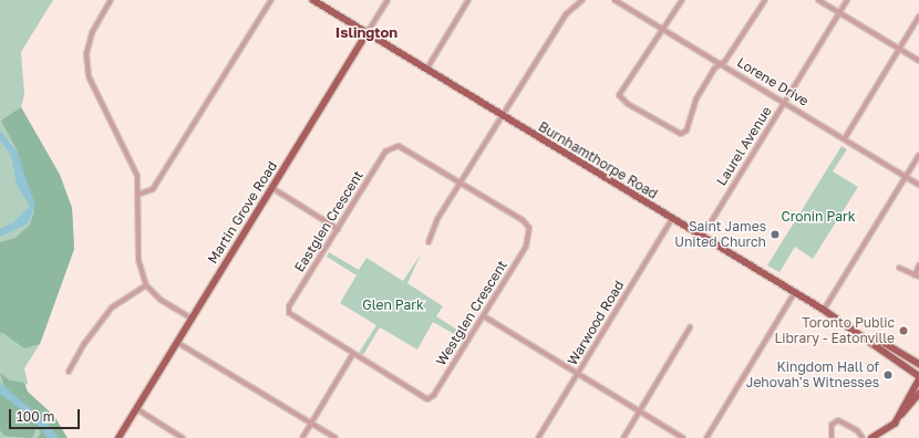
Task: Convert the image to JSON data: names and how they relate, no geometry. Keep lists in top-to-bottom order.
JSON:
{
  "streets": {
    "main road": ["Burnhamthorpe Road", "Martin Grove Road"],
    "street": [
      "Lorene Drive",
      "Laurel Avenue",
      "Eastglen Crescent",
      "Westglen Crescent",
      "Warwood Road"
    ]
  },
  "crossings": [
    ["Lorene Drive", "Laurel Avenue"],
    ["Laurel Avenue", "Burnhamthorpe Road"],
    ["Burnhamthorpe Road", "Martin Grove Road"],
    ["Burnhamthorpe Road", "Warwood Road"],
    ["Eastglen Crescent", "Westglen Crescent"]
  ],
  "districts": ["Islington"],
  "parks": ["Cronin Park", "Glen Park"],
  "places": ["Saint James United Church", "Toronto Public Library - Eatonville", "Kingdom Hall of Jehovah's Witnesses"],
  "scale_bar": "100 m"
}
